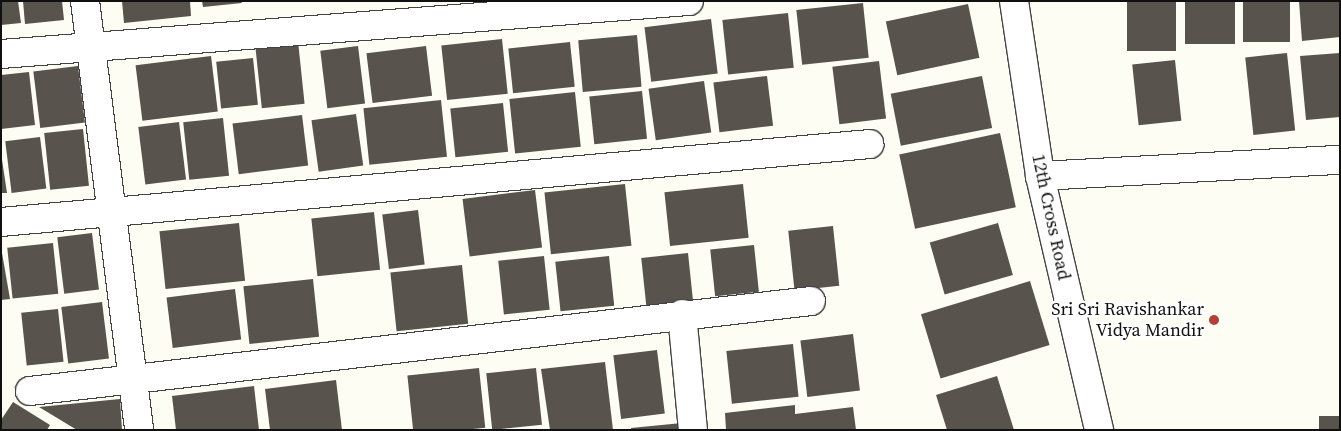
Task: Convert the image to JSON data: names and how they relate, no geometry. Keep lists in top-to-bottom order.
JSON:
{
  "streets": {
    "street": ["12th Cross Road"]
  },
  "places": ["Sri Sri Ravishankar Vidya Mandir"]
}
